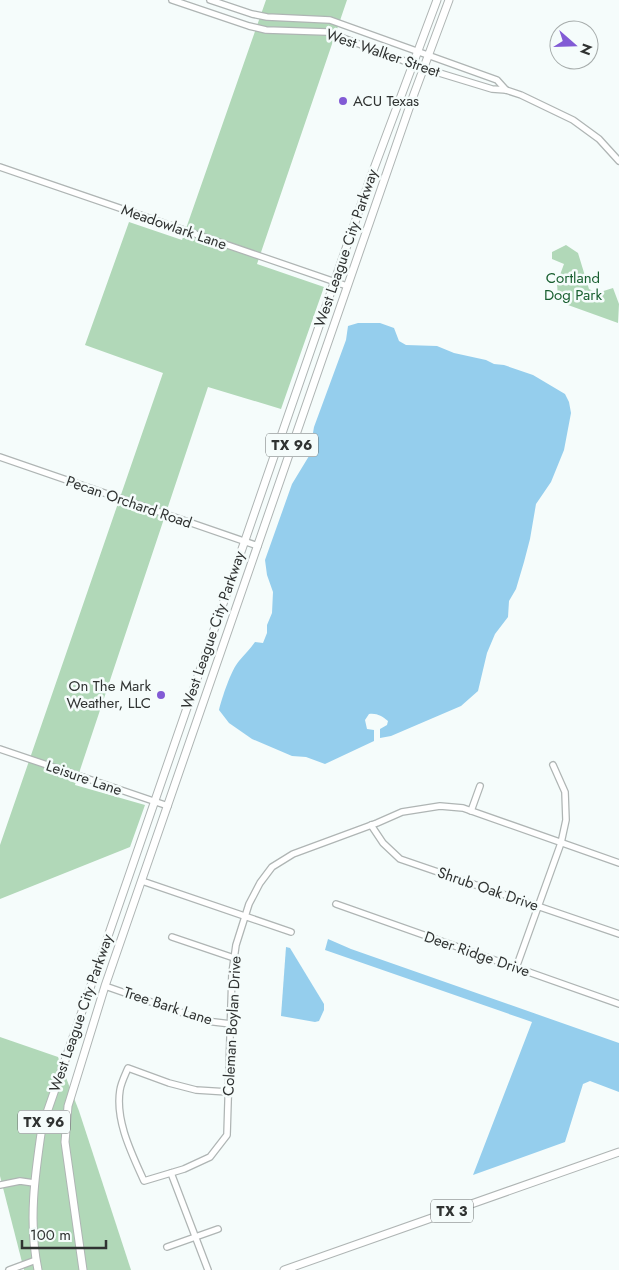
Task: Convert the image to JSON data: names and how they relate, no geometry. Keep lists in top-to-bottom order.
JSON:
{
  "streets": {
    "main road": ["West League City Parkway", "TX 96", "TX 3"],
    "street": [
      "West Walker Street",
      "Meadowlark Lane",
      "Pecan Orchard Road",
      "Leisure Lane",
      "Shrub Oak Drive",
      "Deer Ridge Drive",
      "Tree Bark Lane",
      "Coleman Boylan Drive"
    ]
  },
  "crossings": [
    ["West Walker Street", "West League City Parkway"],
    ["Meadowlark Lane", "West League City Parkway"],
    ["West League City Parkway", "Pecan Orchard Road"],
    ["West League City Parkway", "Leisure Lane"],
    ["West League City Parkway", "Tree Bark Lane"],
    ["Shrub Oak Drive", "Coleman Boylan Drive"],
    ["Tree Bark Lane", "Coleman Boylan Drive"]
  ],
  "parks": ["Cortland Dog Park"],
  "places": ["ACU Texas", "On The Mark Weather, LLC"],
  "scale_bar": "100 m",
  "north": "right"
}
